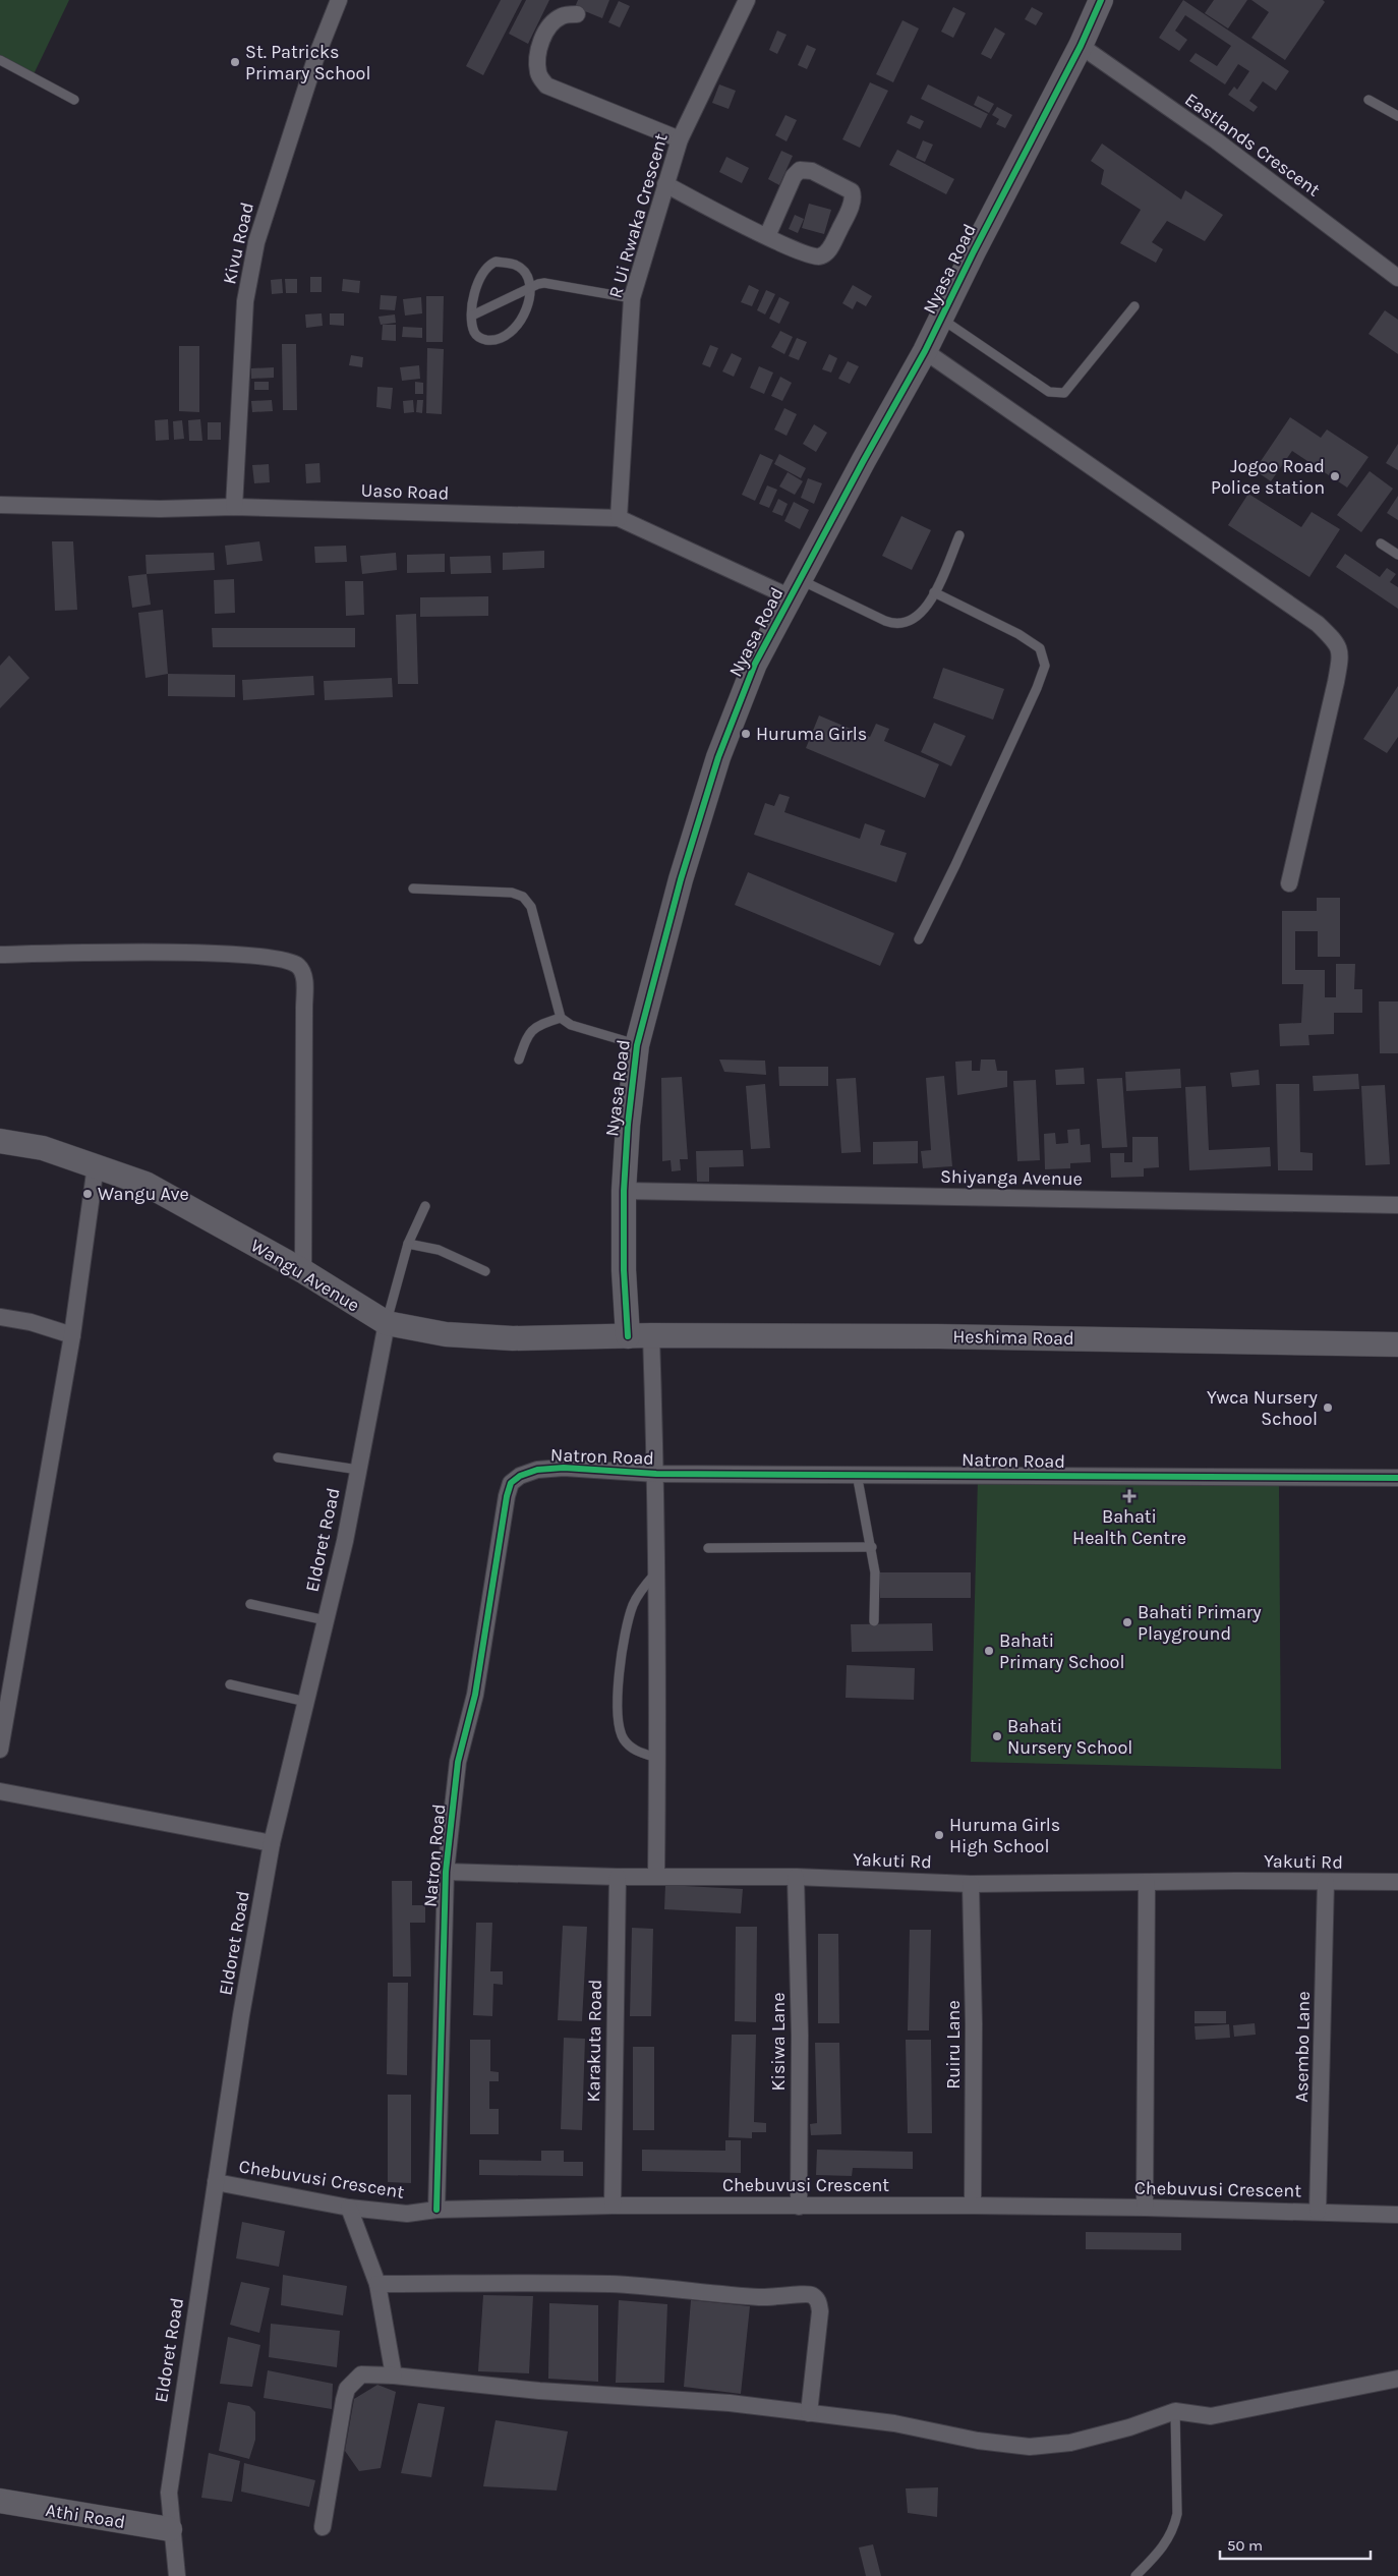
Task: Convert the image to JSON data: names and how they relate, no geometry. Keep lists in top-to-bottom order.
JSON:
{
  "streets": {
    "street": [
      "Eastlands Crescent",
      "R Ui Rwaka Crescent",
      "Kivu Road",
      "Nyasa Road",
      "Uaso Road",
      "Shiyanga Avenue",
      "Wangu Avenue",
      "Heshima Road",
      "Natron Road",
      "Eldoret Road",
      "Yakuti Rd",
      "Karakuta Road",
      "Kisiwa Lane",
      "Ruiru Lane",
      "Asembo Lane",
      "Chebuvusi Crescent",
      "Athi Road"
    ]
  },
  "crossings": [
    ["Eastlands Crescent", "Nyasa Road"],
    ["R Ui Rwaka Crescent", "Uaso Road"],
    ["Kivu Road", "Uaso Road"],
    ["Nyasa Road", "Uaso Road"],
    ["Nyasa Road", "Shiyanga Avenue"],
    ["Nyasa Road", "Wangu Avenue"],
    ["Nyasa Road", "Heshima Road"],
    ["Wangu Avenue", "Heshima Road"],
    ["Wangu Avenue", "Eldoret Road"],
    ["Natron Road", "Yakuti Rd"],
    ["Natron Road", "Chebuvusi Crescent"],
    ["Eldoret Road", "Chebuvusi Crescent"],
    ["Eldoret Road", "Athi Road"],
    ["Yakuti Rd", "Karakuta Road"],
    ["Yakuti Rd", "Kisiwa Lane"],
    ["Yakuti Rd", "Ruiru Lane"],
    ["Yakuti Rd", "Asembo Lane"],
    ["Karakuta Road", "Chebuvusi Crescent"],
    ["Kisiwa Lane", "Chebuvusi Crescent"],
    ["Ruiru Lane", "Chebuvusi Crescent"],
    ["Asembo Lane", "Chebuvusi Crescent"]
  ],
  "places": {
    "other": [
      "St. Patricks Primary School",
      "Jogoo Road Police station",
      "Huruma Girls",
      "Wangu Ave",
      "Ywca Nursery School",
      "Bahati Primary Playground",
      "Bahati Primary School",
      "Bahati Nursery School",
      "Huruma Girls High School"
    ],
    "health": ["Bahati Health Centre"]
  },
  "scale_bar": "50 m"
}
